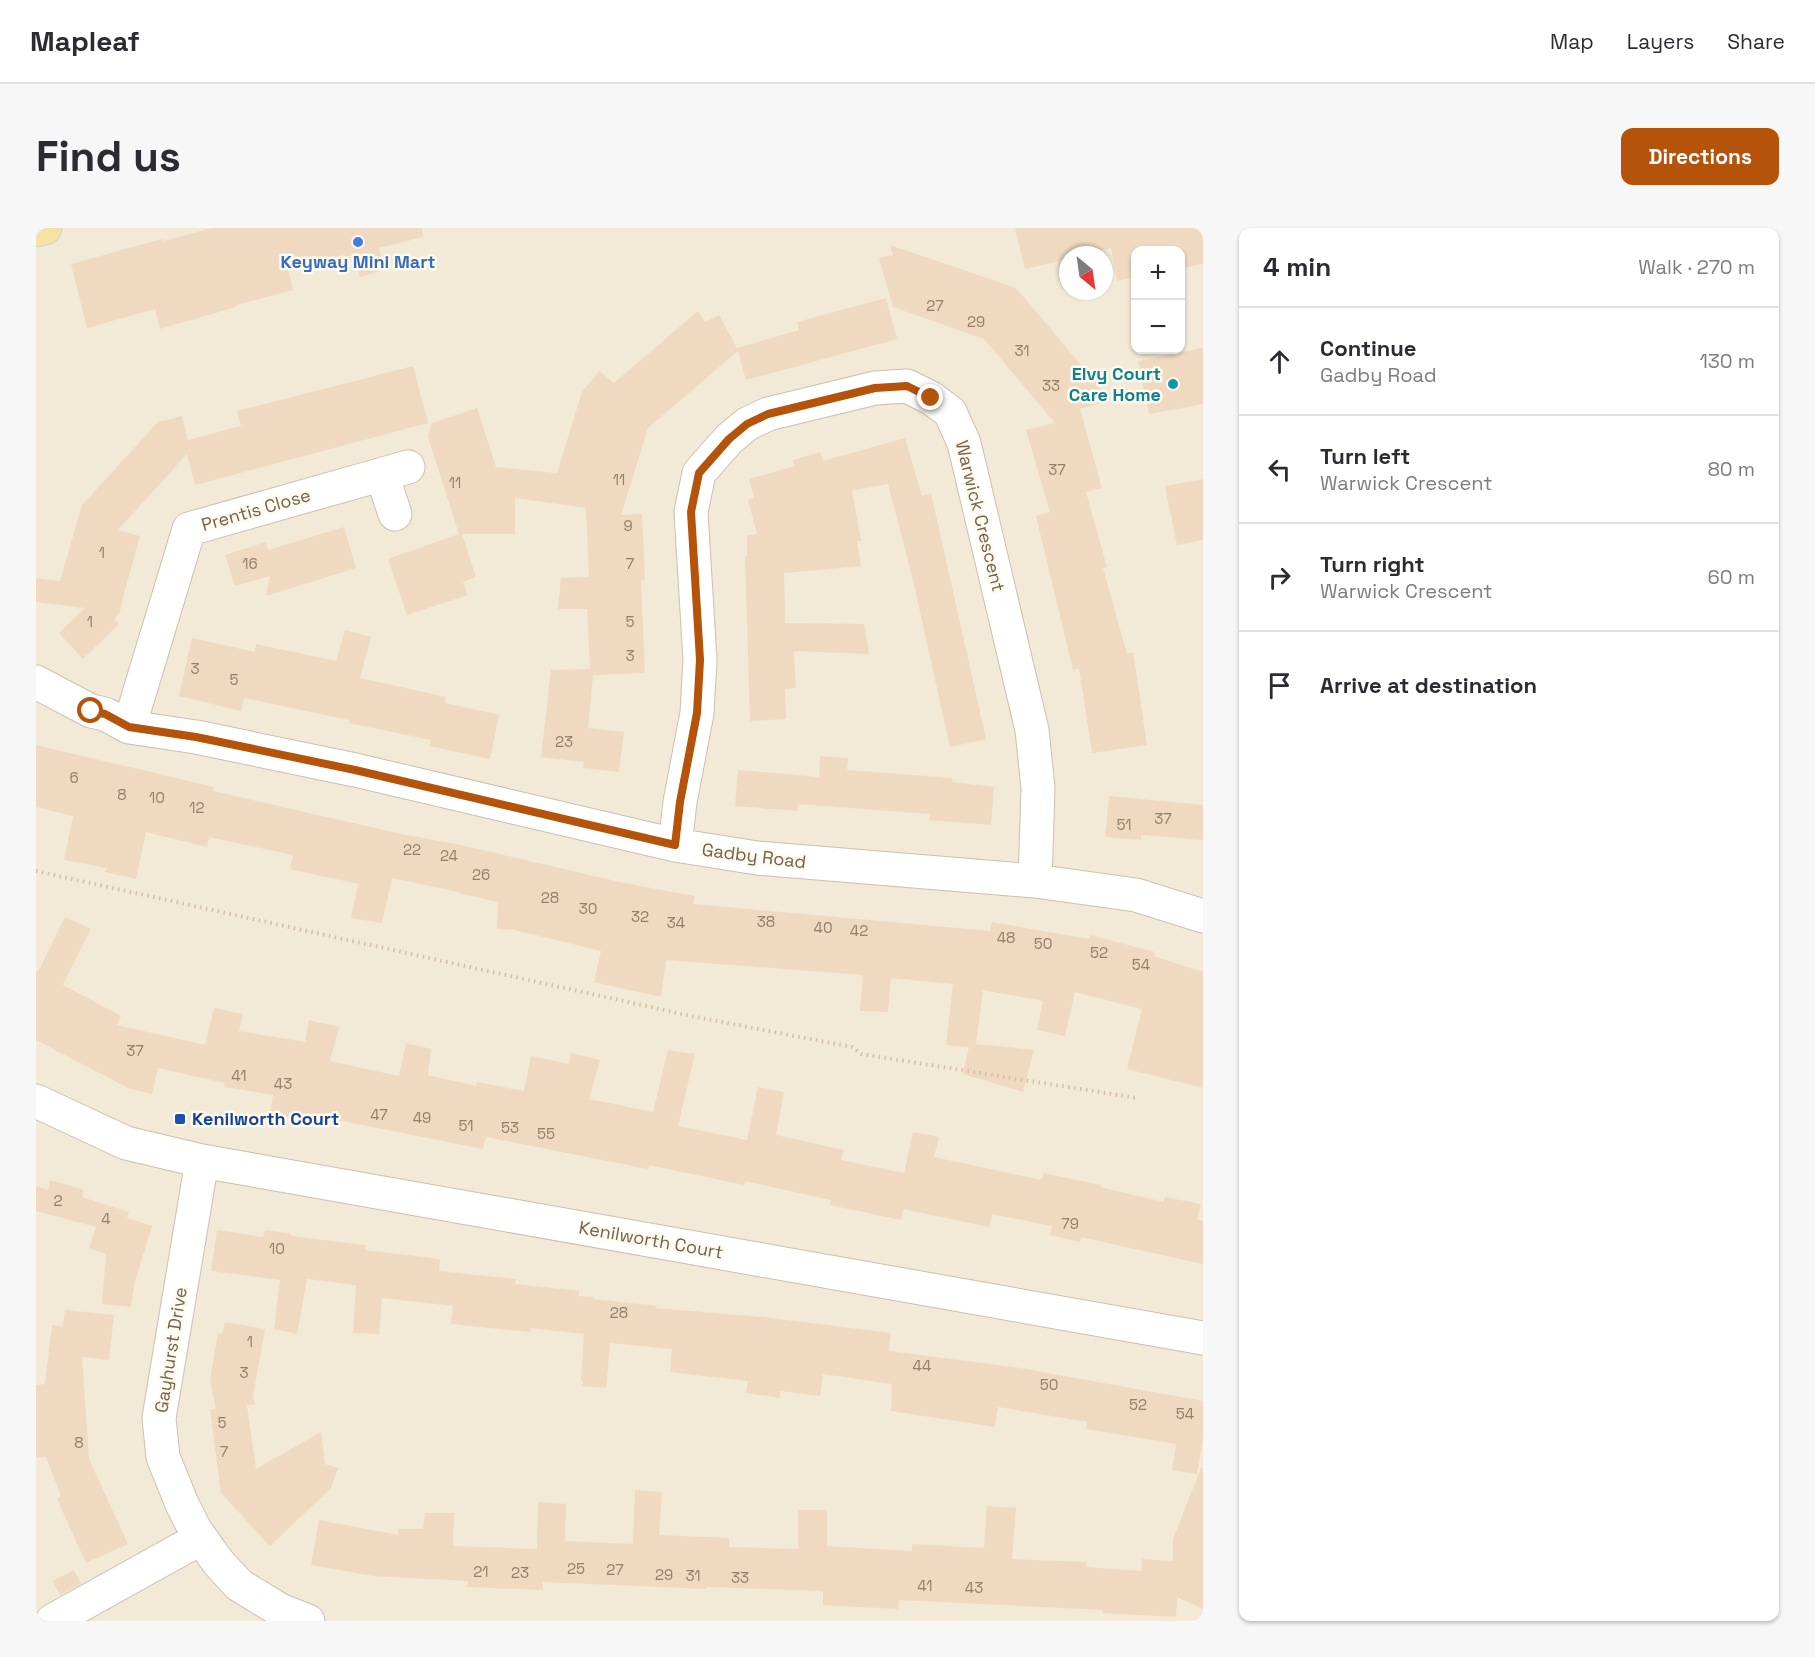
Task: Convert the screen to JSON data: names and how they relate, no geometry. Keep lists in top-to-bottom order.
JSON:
{
  "streets": {
    "street": [
      "Prentis Close",
      "Warwick Crescent",
      "Gadby Road",
      "Kenilworth Court",
      "Gayhurst Drive"
    ]
  },
  "crossings": [
    ["Prentis Close", "Gadby Road"],
    ["Warwick Crescent", "Gadby Road"],
    ["Kenilworth Court", "Gayhurst Drive"]
  ],
  "places": {
    "other": ["Keyway Mini Mart", "Elvy Court Care Home"],
    "transit": ["Kenilworth Court"]
  },
  "house_numbers": [
    "27",
    "29",
    "31",
    "33",
    "37",
    "11",
    "11",
    "9",
    "1",
    "16",
    "7",
    "1",
    "5",
    "3",
    "3",
    "5",
    "23",
    "6",
    "8",
    "10",
    "12",
    "37",
    "51",
    "22",
    "24",
    "26",
    "28",
    "30",
    "32",
    "38",
    "34",
    "40",
    "42",
    "48",
    "50",
    "52",
    "54",
    "37",
    "41",
    "43",
    "47",
    "49",
    "51",
    "53",
    "55",
    "2",
    "4",
    "79",
    "10",
    "28",
    "1",
    "44",
    "3",
    "50",
    "52",
    "54",
    "5",
    "8",
    "7",
    "25",
    "27",
    "21",
    "23",
    "29",
    "31",
    "33",
    "41",
    "43"
  ],
  "north": "bottom right",
  "page": {
    "header": "Mapleaf",
    "nav": ["Map", "Layers", "Share"],
    "buttons": "Directions",
    "title": "Find us",
    "heading": ["4 min", "Walk · 270 m"],
    "map_buttons": ["+", "−"],
    "list": [
      ["Continue", "Gadby Road", "130 m"],
      ["Turn left", "Warwick Crescent", "80 m"],
      ["Turn right", "Warwick Crescent", "60 m"],
      "Arrive at destination"
    ]
  }
}
